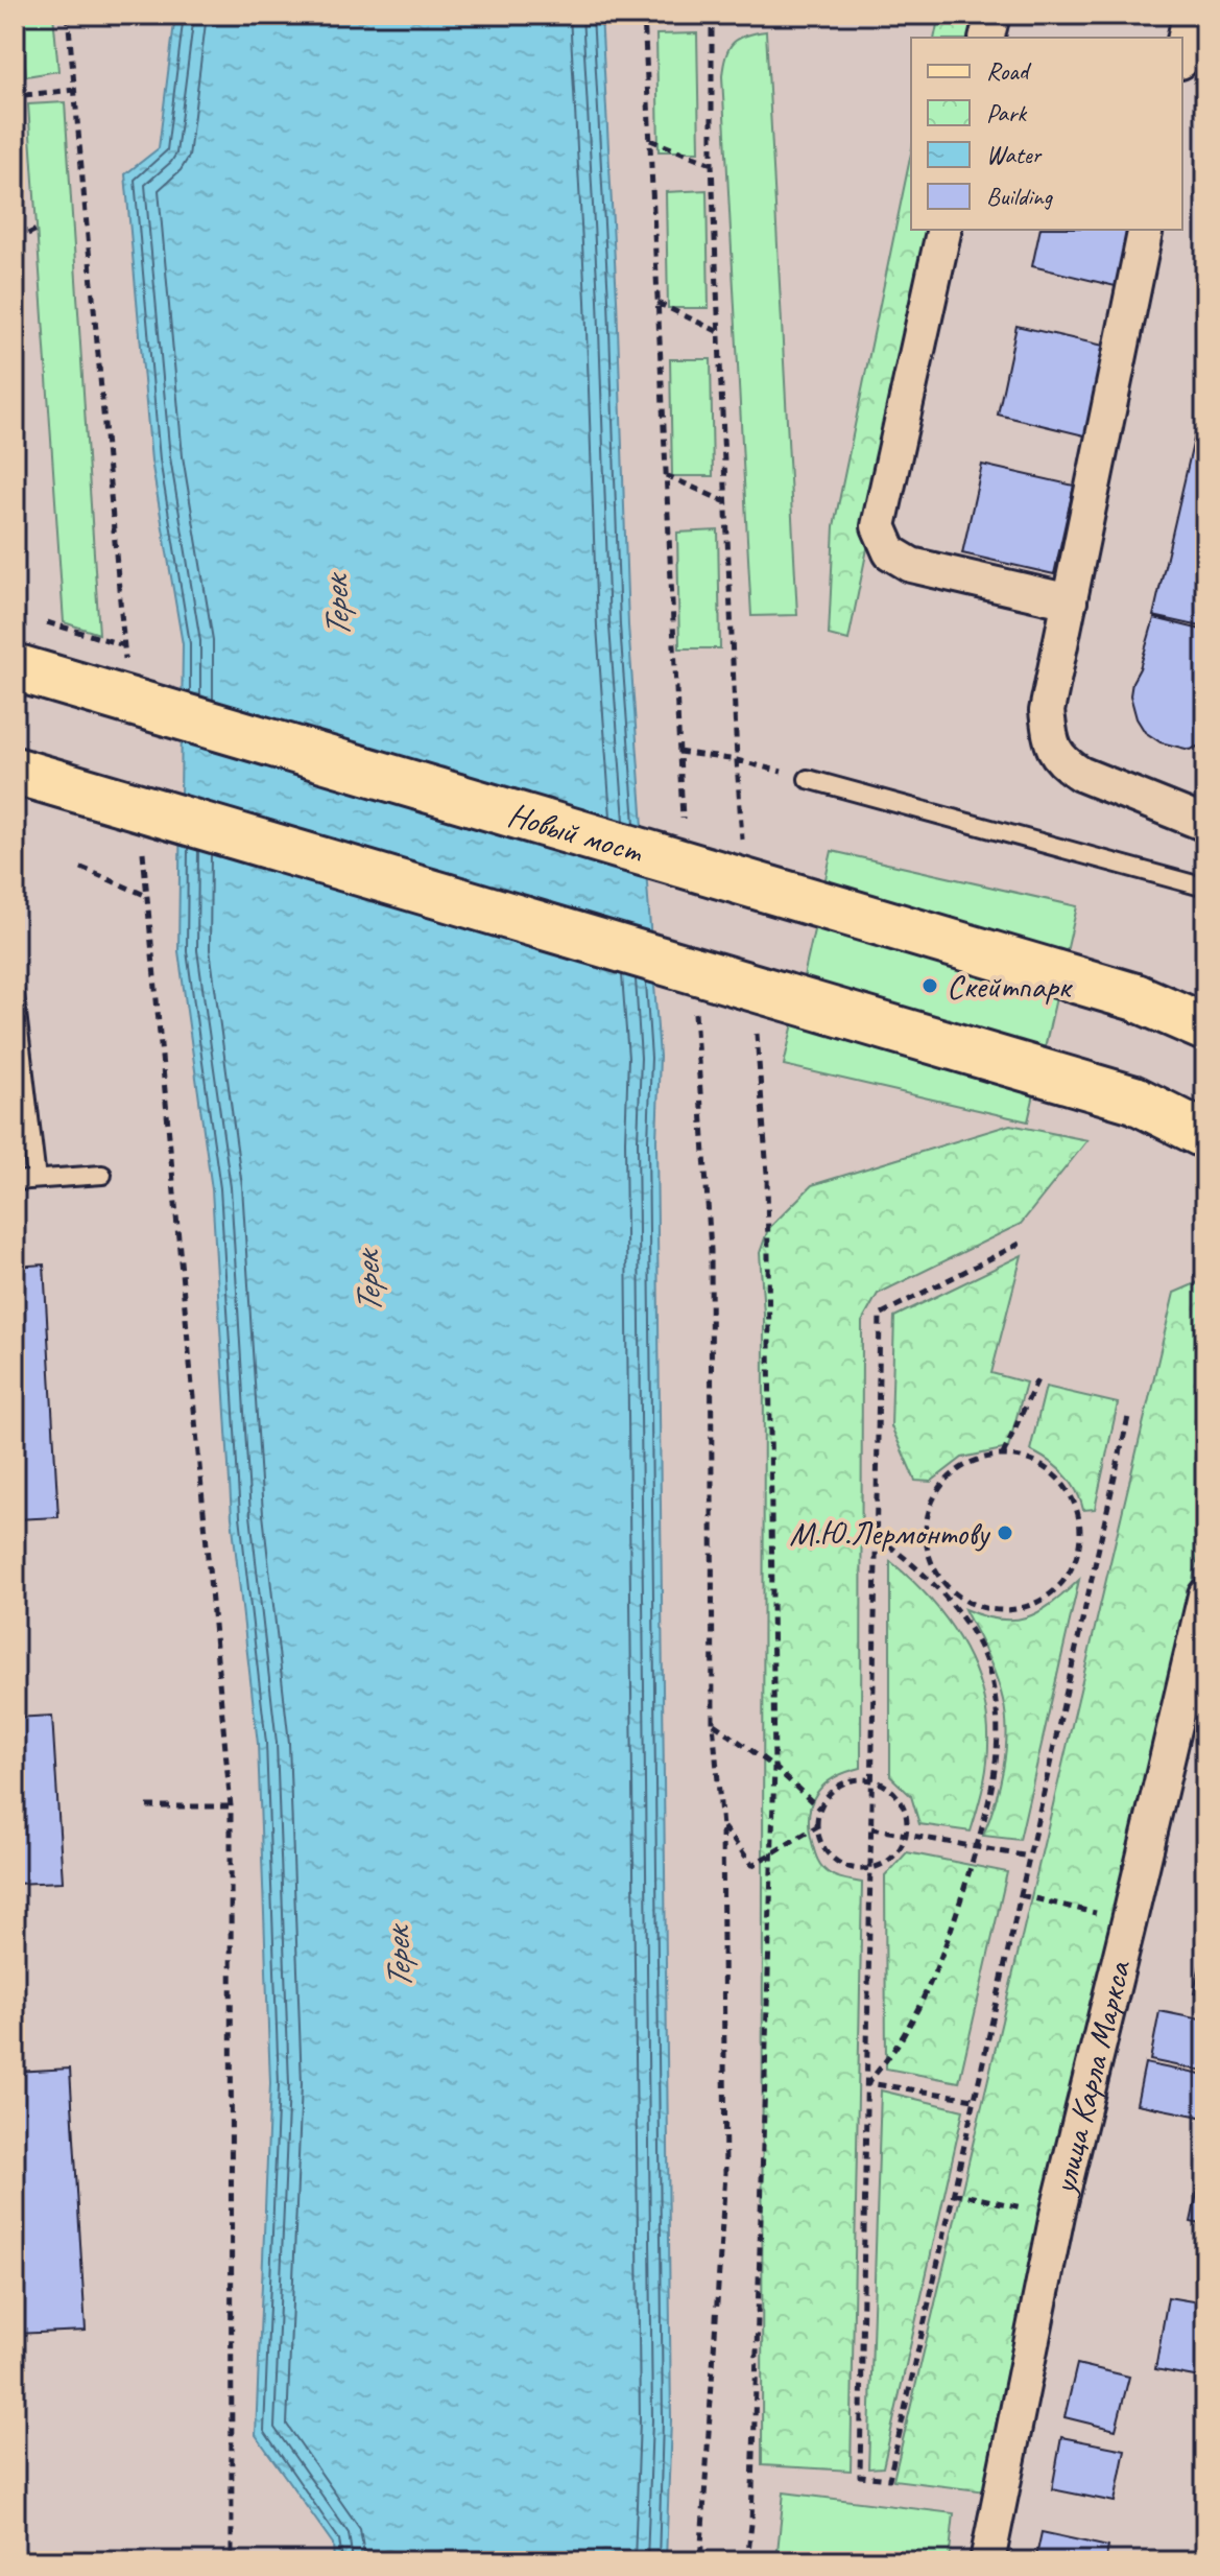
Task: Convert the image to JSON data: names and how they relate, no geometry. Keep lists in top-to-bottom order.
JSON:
{
  "streets": {
    "main road": ["Новый мост"],
    "street": ["улица Карла Маркса"]
  },
  "water": ["Терек"],
  "places": ["Скейтпарк", "М.Ю.Лермонтову"],
  "legend": [
    "Road",
    "Park",
    "Water",
    "Building"
  ]
}
